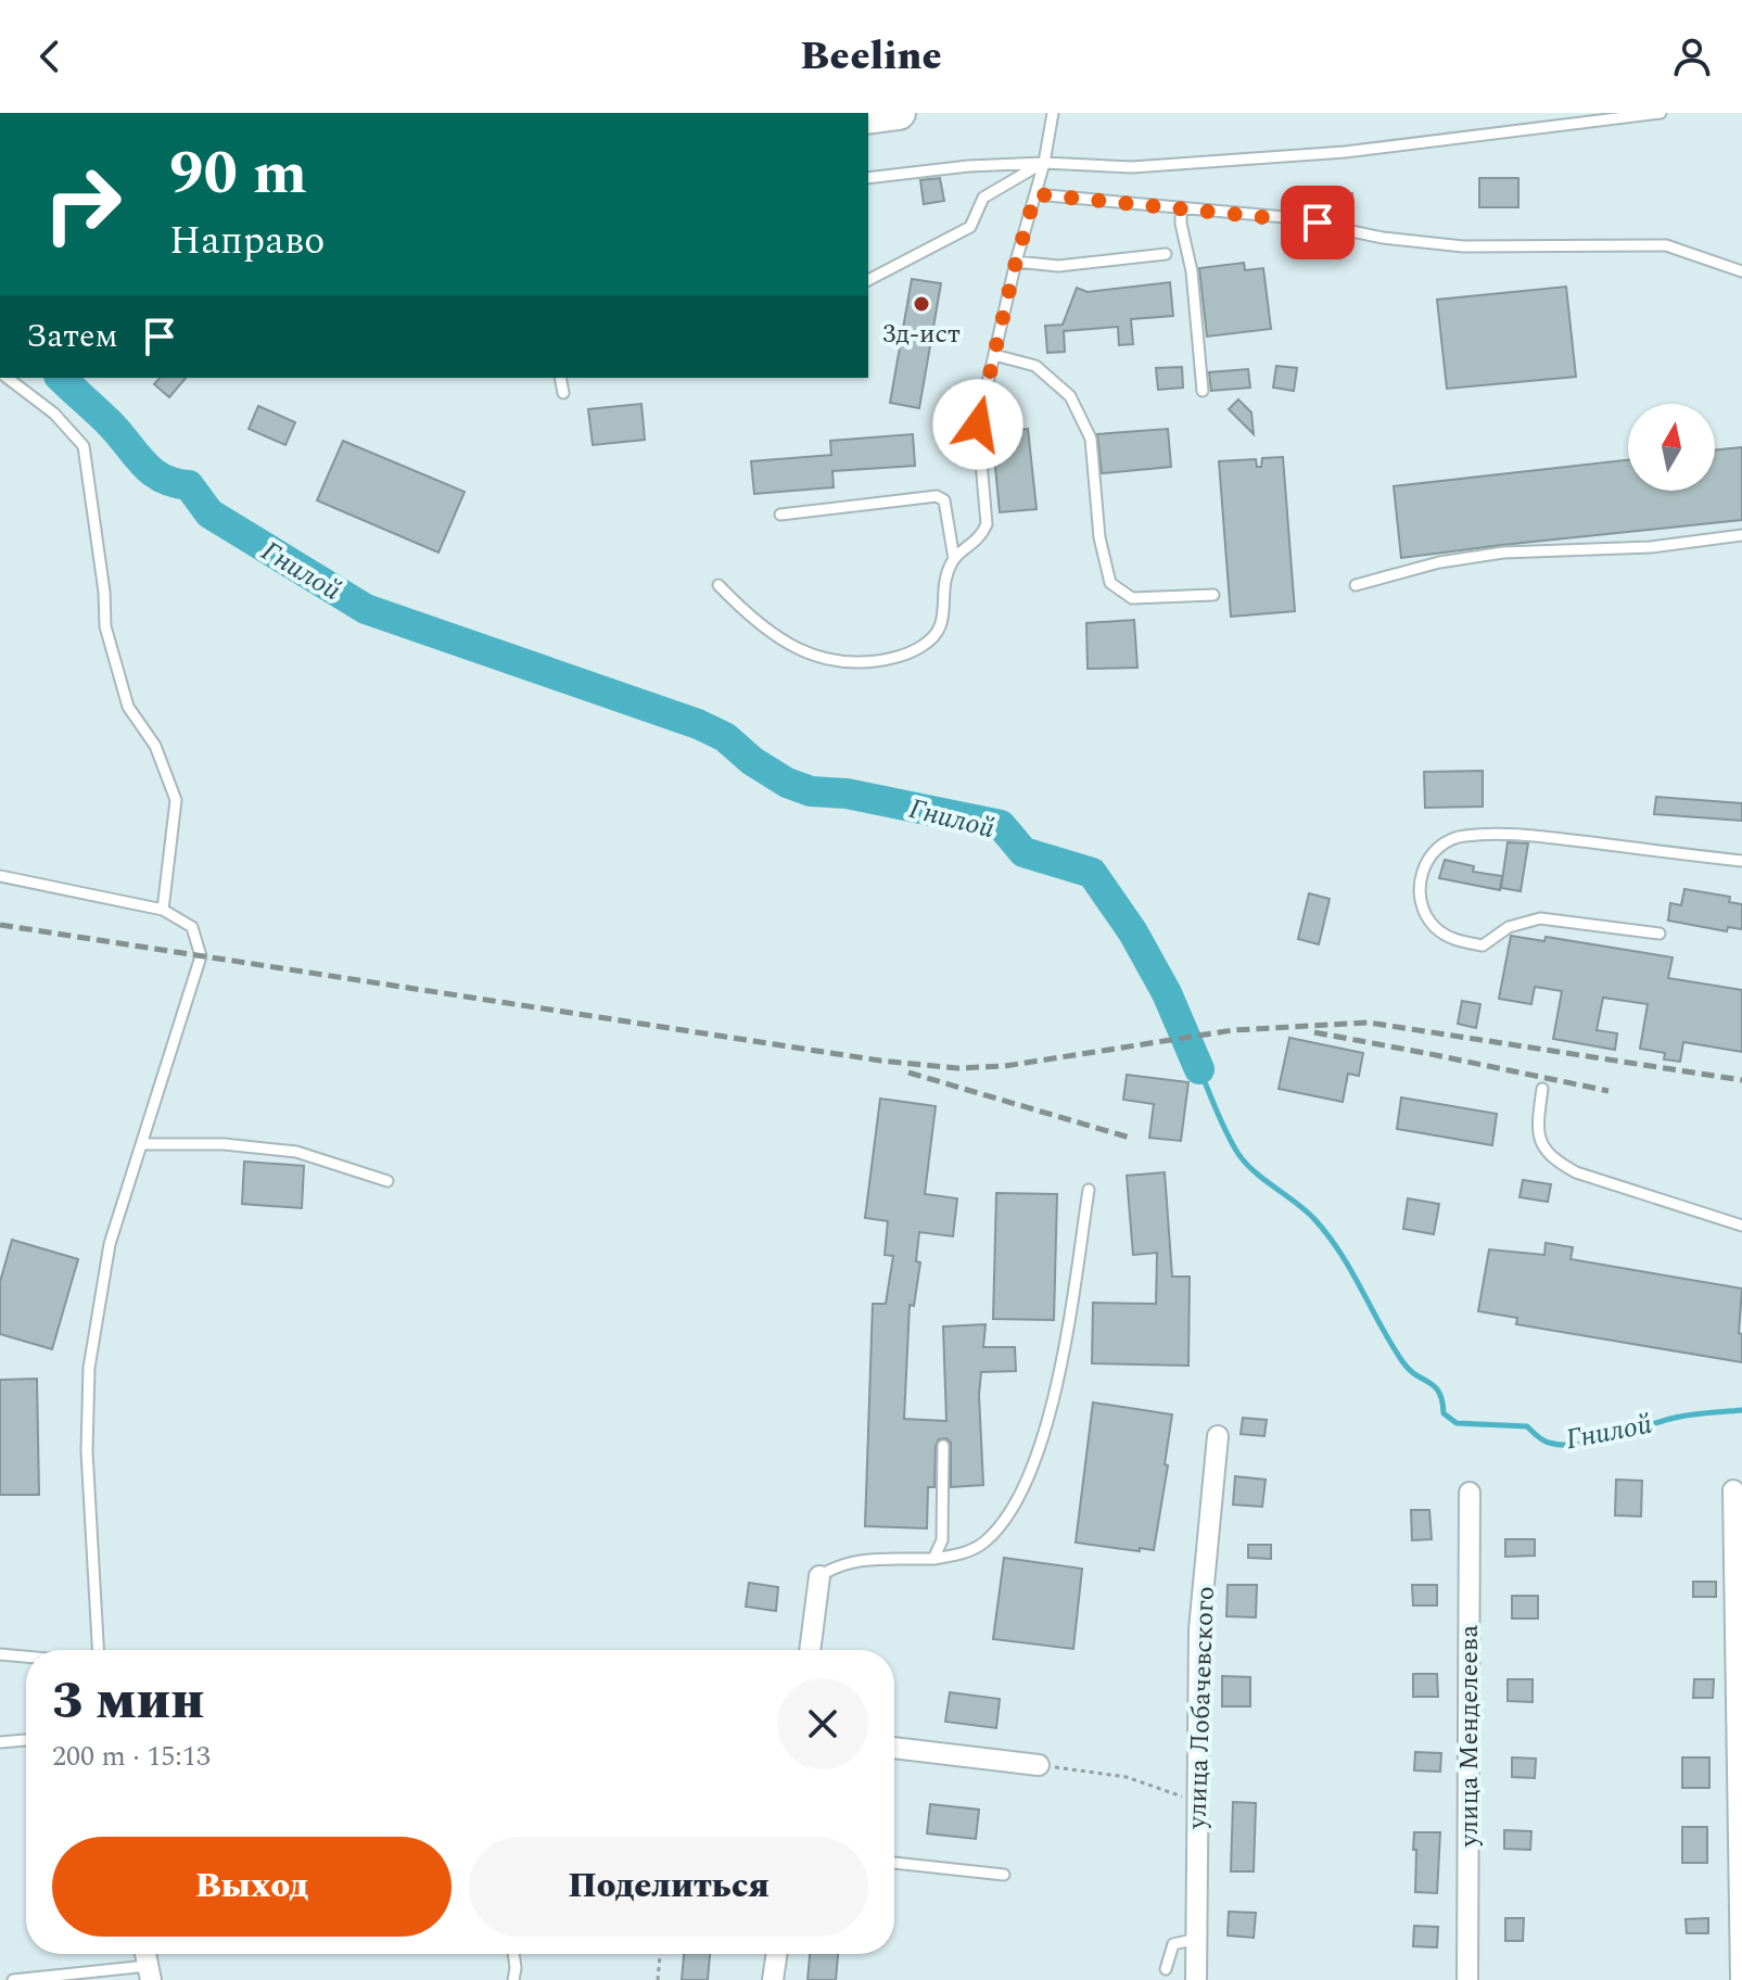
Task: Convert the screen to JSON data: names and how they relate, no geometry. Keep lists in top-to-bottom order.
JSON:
{
  "streets": {
    "street": ["улица Лобачевского", "улица Менделеева"]
  },
  "water": ["Гнилой"],
  "places": ["3д-ист"],
  "north": "top",
  "page": {
    "header": "Beeline",
    "turn": ["90 m", "Направо"],
    "then": "Затем",
    "heading": ["3 мин", "200 m · 15:13"],
    "buttons": ["Выход", "Поделиться"]
  }
}
